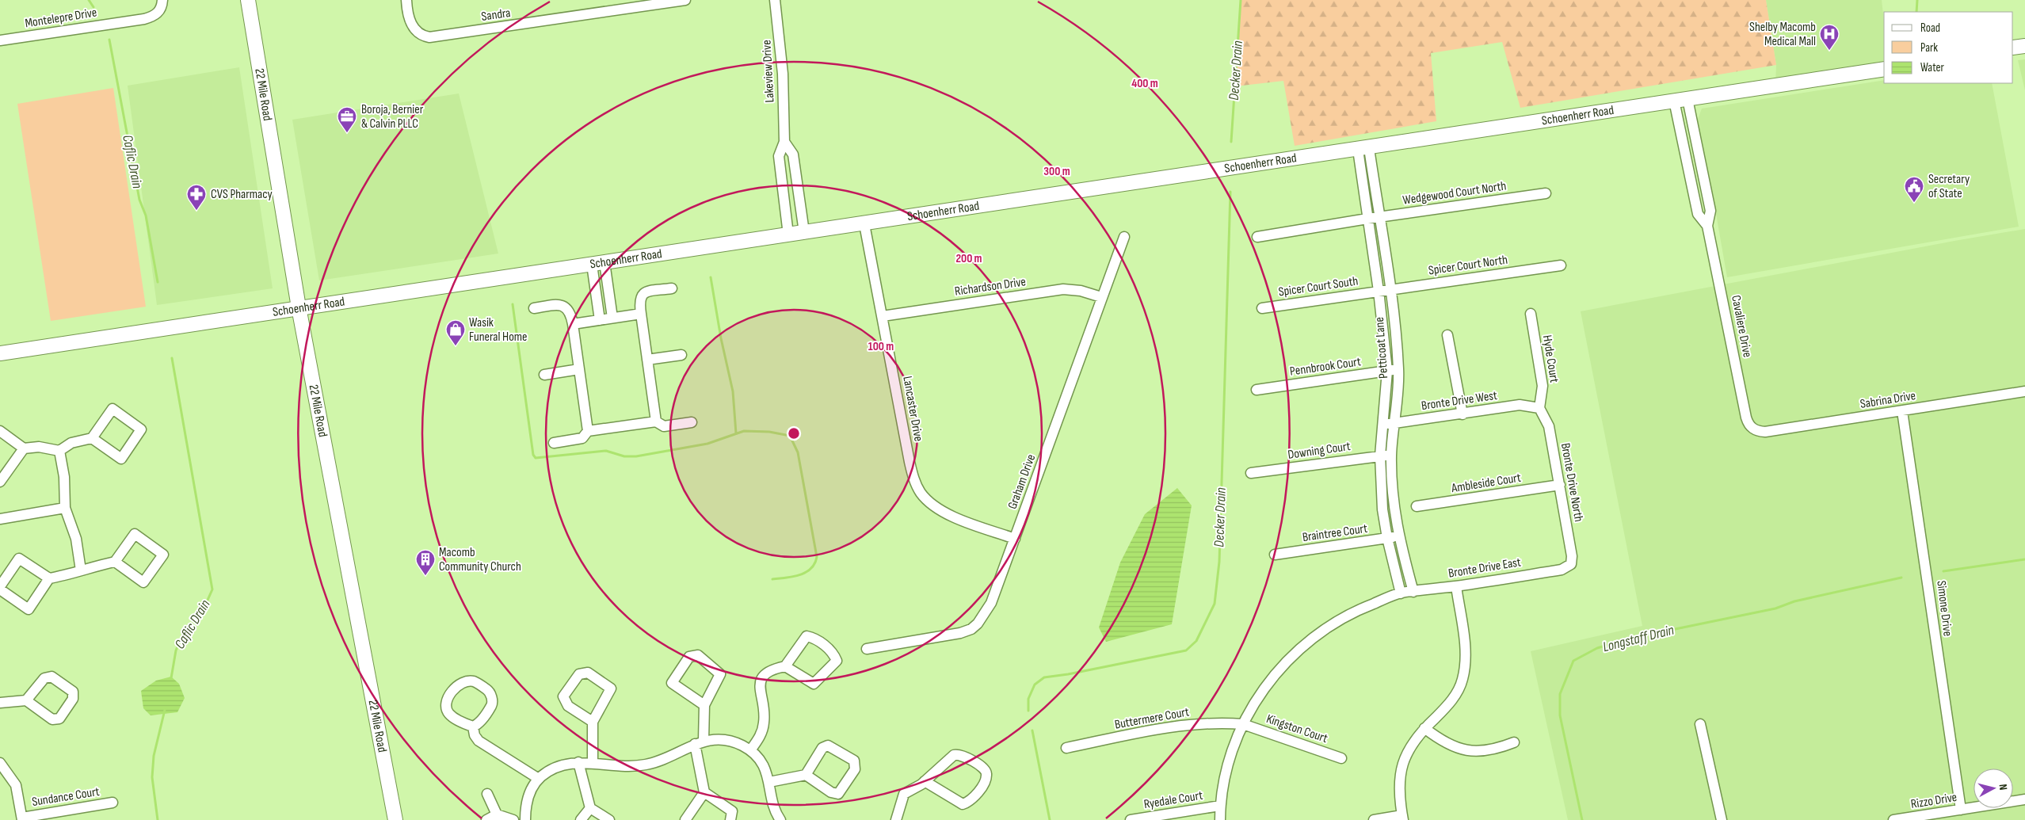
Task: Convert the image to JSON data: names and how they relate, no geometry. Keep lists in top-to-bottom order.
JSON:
{
  "streets": {
    "street": [
      "Sandra",
      "Montelepre Drive",
      "Lakeview Drive",
      "22 Mile Road",
      "Schoenherr Road",
      "Wedgewood Court North",
      "Spicer Court North",
      "Richardson Drive",
      "Spicer Court South",
      "Cavaliere Drive",
      "Petticoat Lane",
      "Hyde Court",
      "Pennbrook Court",
      "Sabrina Drive",
      "Bronte Drive West",
      "Lancaster Drive",
      "Downing Court",
      "Graham Drive",
      "Bronte Drive North",
      "Ambleside Court",
      "Braintree Court",
      "Bronte Drive East",
      "Simone Drive",
      "Buttermere Court",
      "Kingston Court",
      "Sundance Court",
      "Ryedale Court",
      "Rizzo Drive"
    ]
  },
  "crossings": [
    ["Lakeview Drive", "Schoenherr Road"],
    ["22 Mile Road", "Schoenherr Road"],
    ["Schoenherr Road", "Cavaliere Drive"],
    ["Schoenherr Road", "Petticoat Lane"],
    ["Schoenherr Road", "Lancaster Drive"],
    ["Wedgewood Court North", "Petticoat Lane"],
    ["Spicer Court North", "Spicer Court South"],
    ["Spicer Court North", "Petticoat Lane"],
    ["Richardson Drive", "Lancaster Drive"],
    ["Richardson Drive", "Graham Drive"],
    ["Spicer Court South", "Petticoat Lane"],
    ["Cavaliere Drive", "Sabrina Drive"],
    ["Petticoat Lane", "Pennbrook Court"],
    ["Petticoat Lane", "Bronte Drive West"],
    ["Petticoat Lane", "Downing Court"],
    ["Petticoat Lane", "Braintree Court"],
    ["Petticoat Lane", "Bronte Drive East"],
    ["Hyde Court", "Bronte Drive West"],
    ["Hyde Court", "Bronte Drive North"],
    ["Sabrina Drive", "Simone Drive"],
    ["Bronte Drive West", "Bronte Drive North"],
    ["Lancaster Drive", "Graham Drive"],
    ["Bronte Drive North", "Ambleside Court"],
    ["Bronte Drive North", "Bronte Drive East"],
    ["Bronte Drive East", "Buttermere Court"],
    ["Bronte Drive East", "Kingston Court"],
    ["Bronte Drive East", "Ryedale Court"],
    ["Simone Drive", "Rizzo Drive"],
    ["Buttermere Court", "Kingston Court"]
  ],
  "water": ["Decker Drain", "Caflic Drain", "Longstaff Drain"],
  "places": {
    "hospital": ["Shelby Macomb Medical Mall"],
    "office": ["Boroja, Bernier & Calvin PLLC"],
    "public building": ["Secretary of State"],
    "pharmacy": ["CVS Pharmacy"],
    "shop": ["Wasik Funeral Home"],
    "building": ["Macomb Community Church"]
  },
  "legend": ["Road", "Park", "Water"],
  "north": "right",
  "rings": [
    "400 m",
    "300 m",
    "200 m",
    "100 m"
  ]
}
